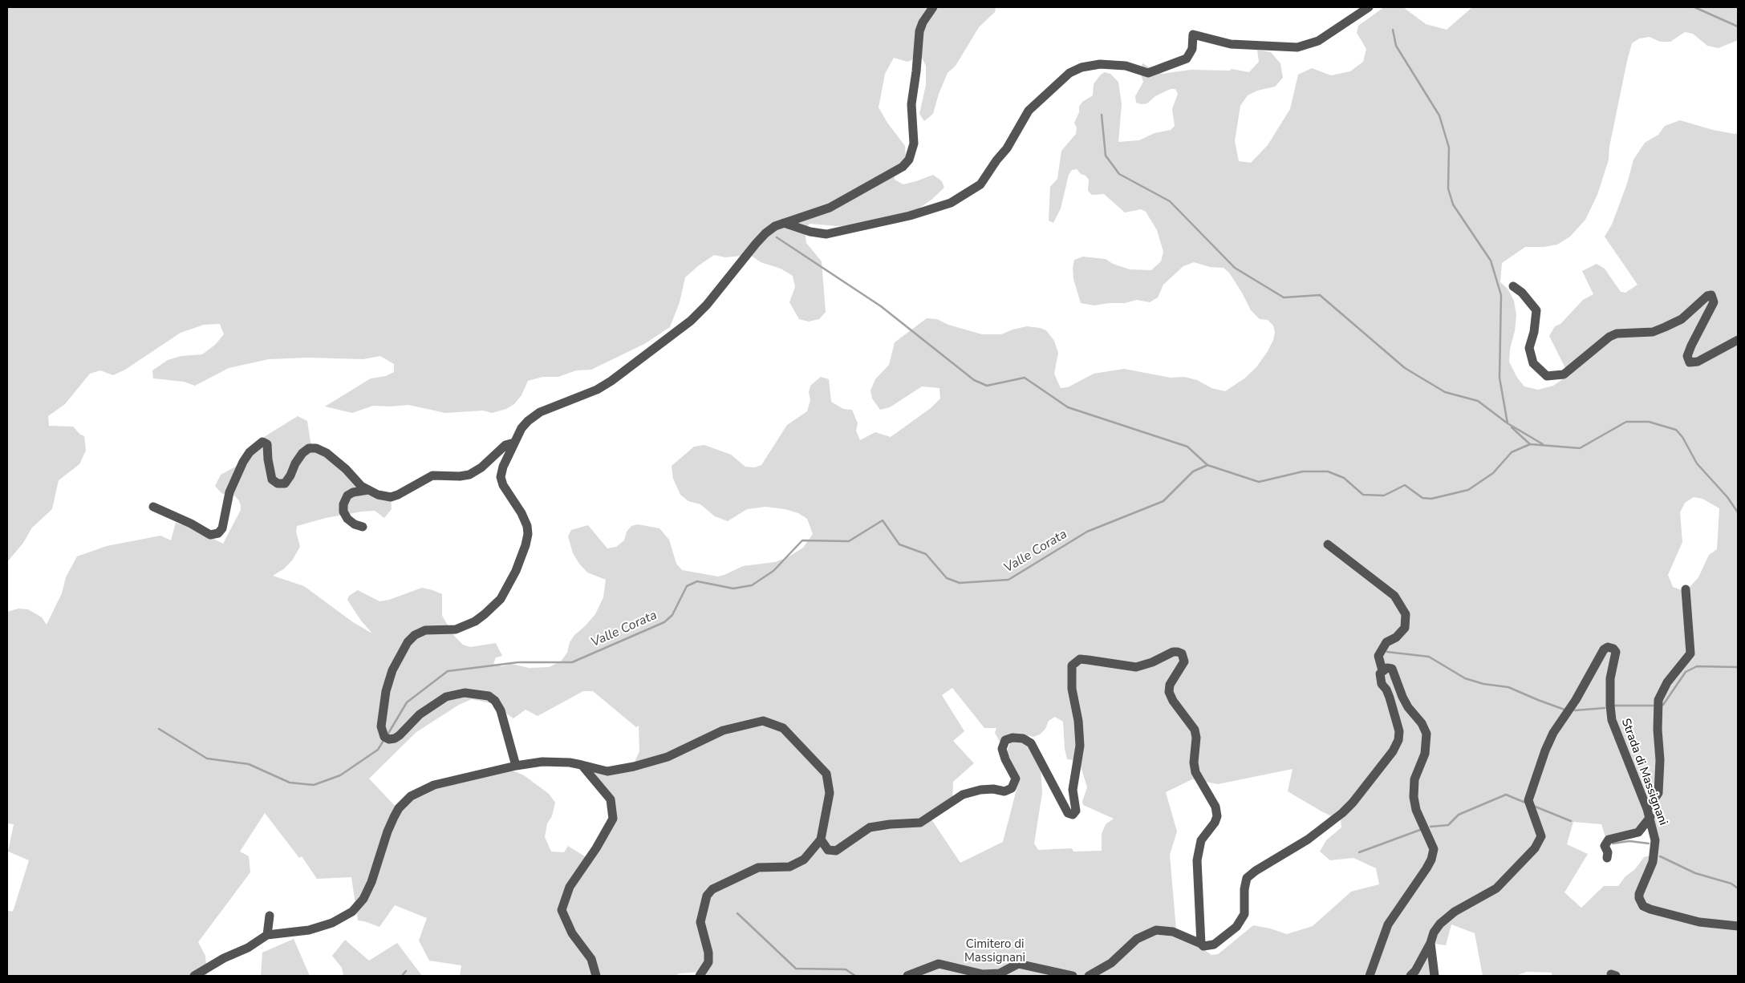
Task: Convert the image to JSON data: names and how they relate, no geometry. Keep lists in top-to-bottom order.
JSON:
{
  "streets": {
    "street": ["Strada di Massignani"]
  },
  "water": ["Valle Corata"],
  "parks": ["Cimitero di Massignani"]
}
